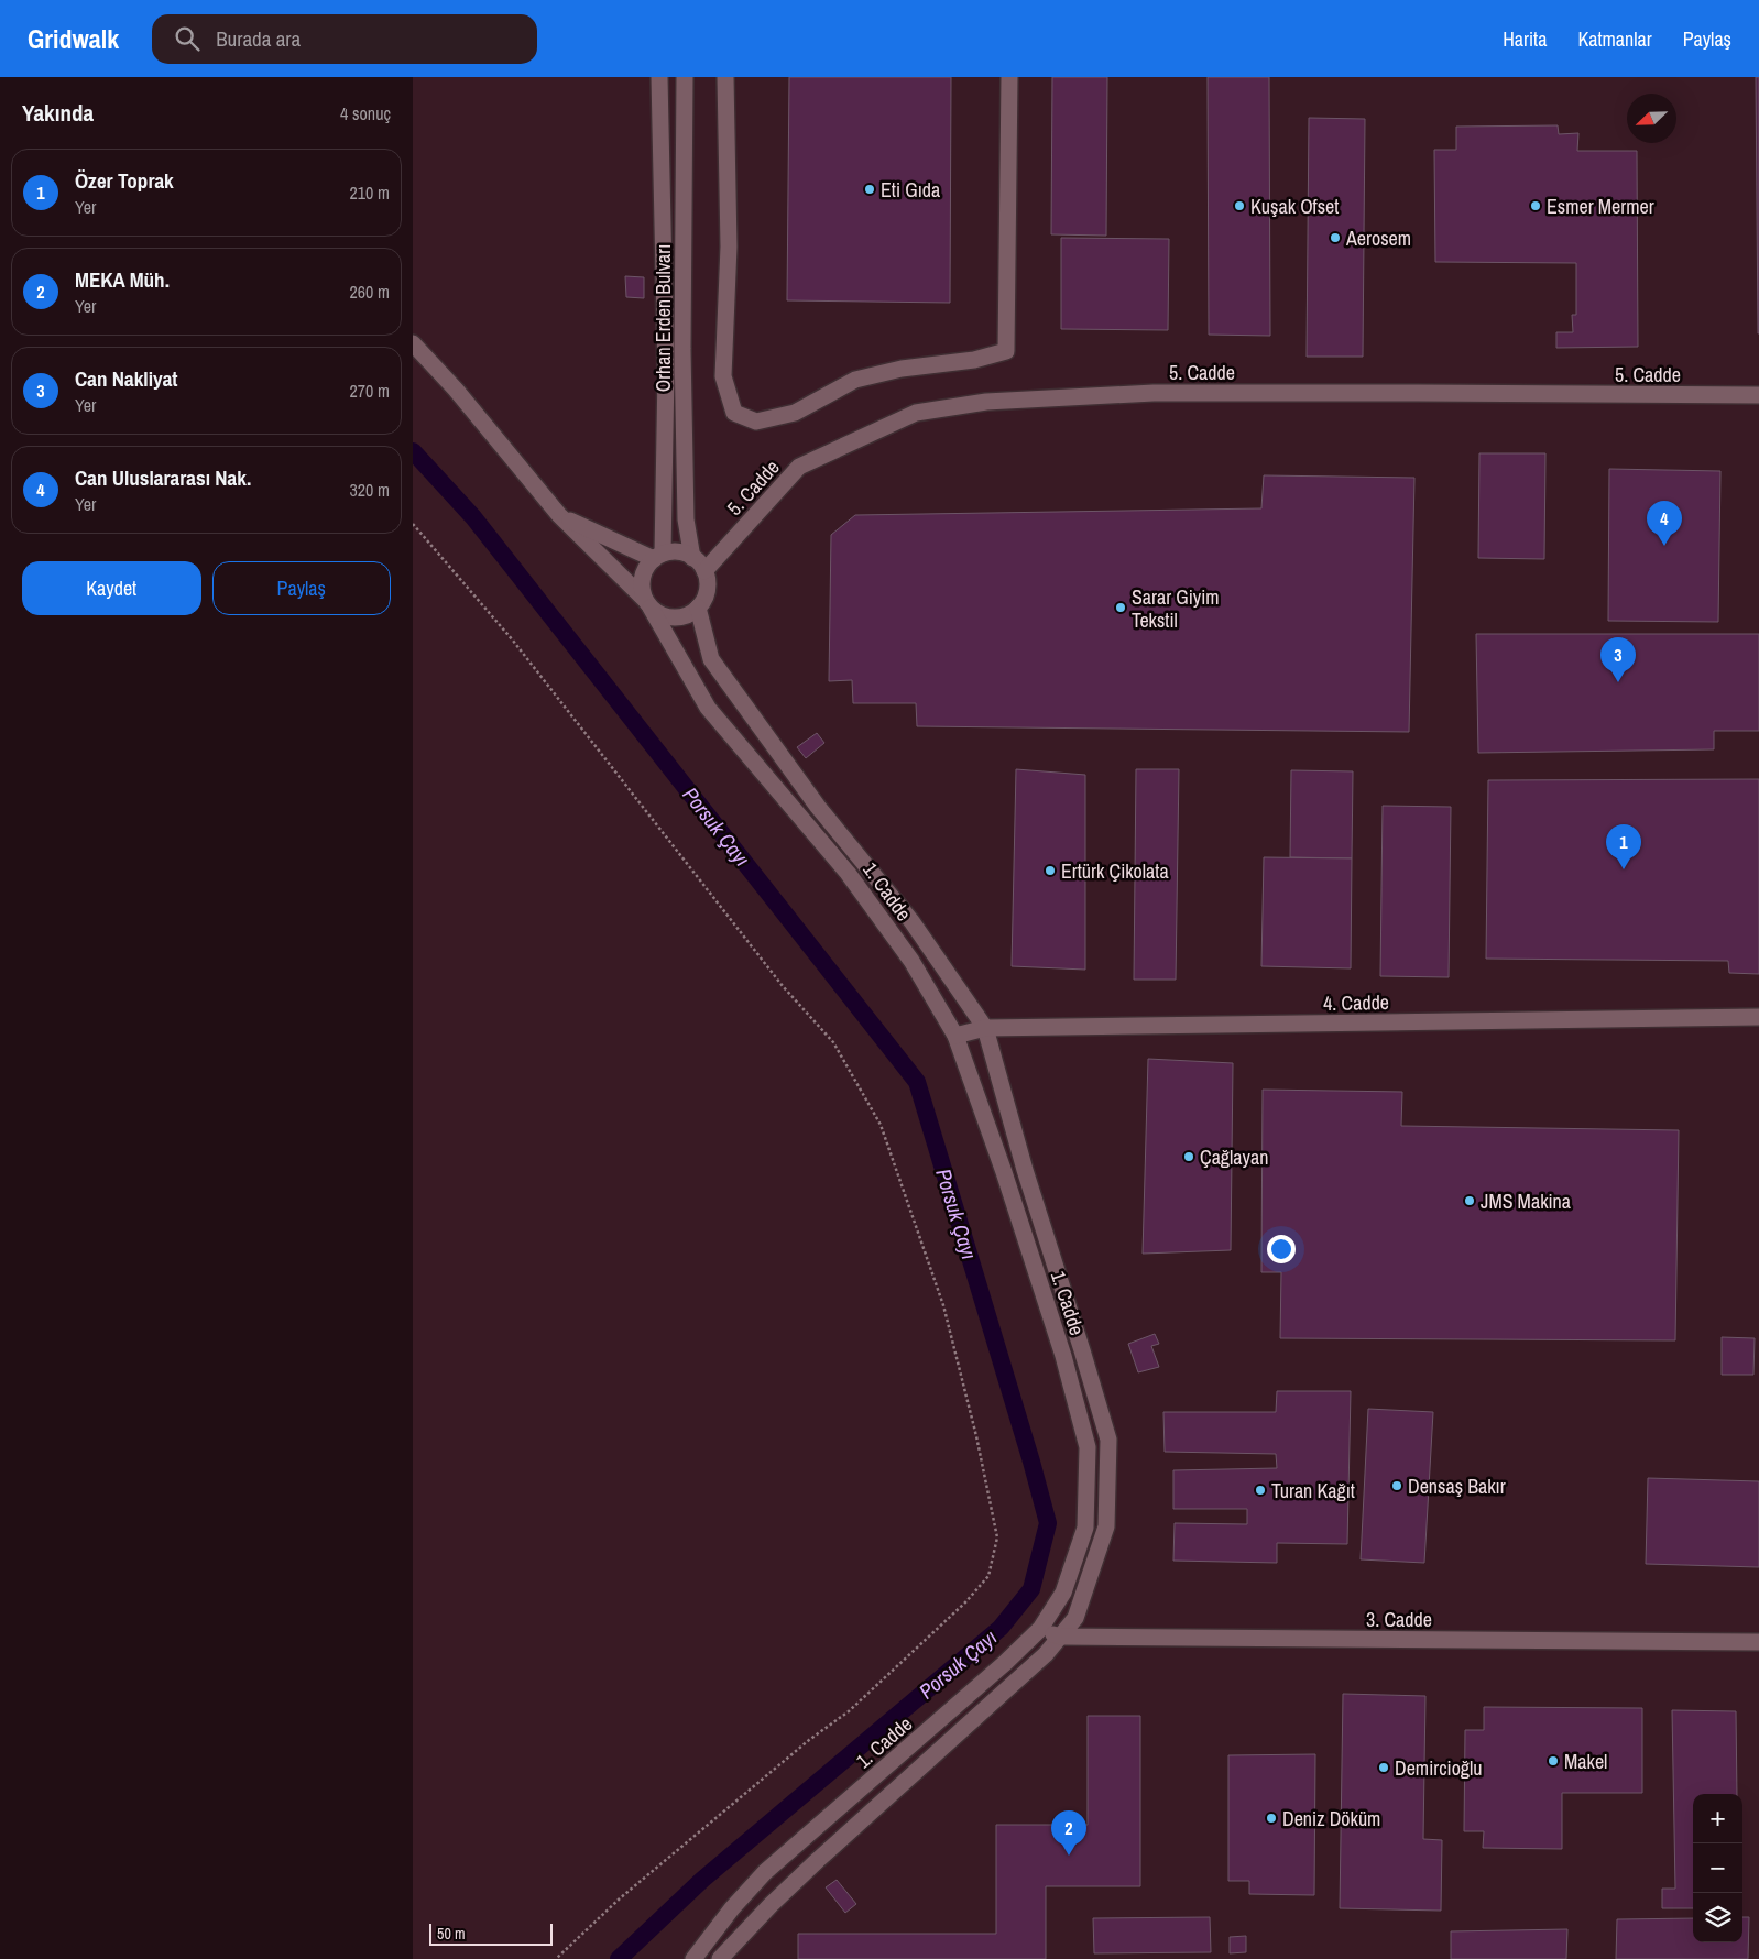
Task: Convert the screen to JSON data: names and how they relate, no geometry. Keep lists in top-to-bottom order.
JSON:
{
  "streets": {
    "street": [
      "Orhan Erden Bulvarı",
      "5. Cadde",
      "1. Cadde",
      "4. Cadde",
      "3. Cadde"
    ]
  },
  "crossings": [
    ["Orhan Erden Bulvarı", "5. Cadde"],
    ["Orhan Erden Bulvarı", "1. Cadde"],
    ["5. Cadde", "1. Cadde"],
    ["1. Cadde", "4. Cadde"],
    ["1. Cadde", "3. Cadde"]
  ],
  "water": ["Porsuk Çayı"],
  "places": [
    "Eti Gıda",
    "Kuşak Ofset",
    "Esmer Mermer",
    "Aerosem",
    "Sarar Giyim Tekstil",
    "Ertürk Çikolata",
    "Çağlayan",
    "JMS Makina",
    "Densaş Bakır",
    "Turan Kağıt",
    "Makel",
    "Demircioğlu",
    "Deniz Döküm"
  ],
  "scale_bar": "50 m",
  "north": "bottom left",
  "page": {
    "header": "Gridwalk",
    "search": "Burada ara",
    "nav": ["Harita", "Katmanlar", "Paylaş"],
    "heading": ["Yakında", "4 sonuç"],
    "list": [
      {
        "mark": "1",
        "name": "Özer Toprak",
        "note": "Yer",
        "value": "210 m"
      },
      {
        "mark": "2",
        "name": "MEKA Müh.",
        "note": "Yer",
        "value": "260 m"
      },
      {
        "mark": "3",
        "name": "Can Nakliyat",
        "note": "Yer",
        "value": "270 m"
      },
      {
        "mark": "4",
        "name": "Can Uluslararası Nak.",
        "note": "Yer",
        "value": "320 m"
      }
    ],
    "pins": [
      "4",
      "3",
      "1",
      "2"
    ],
    "buttons": ["Kaydet", "Paylaş"],
    "map_buttons": ["+", "−"],
    "scale": "50 m"
  }
}
